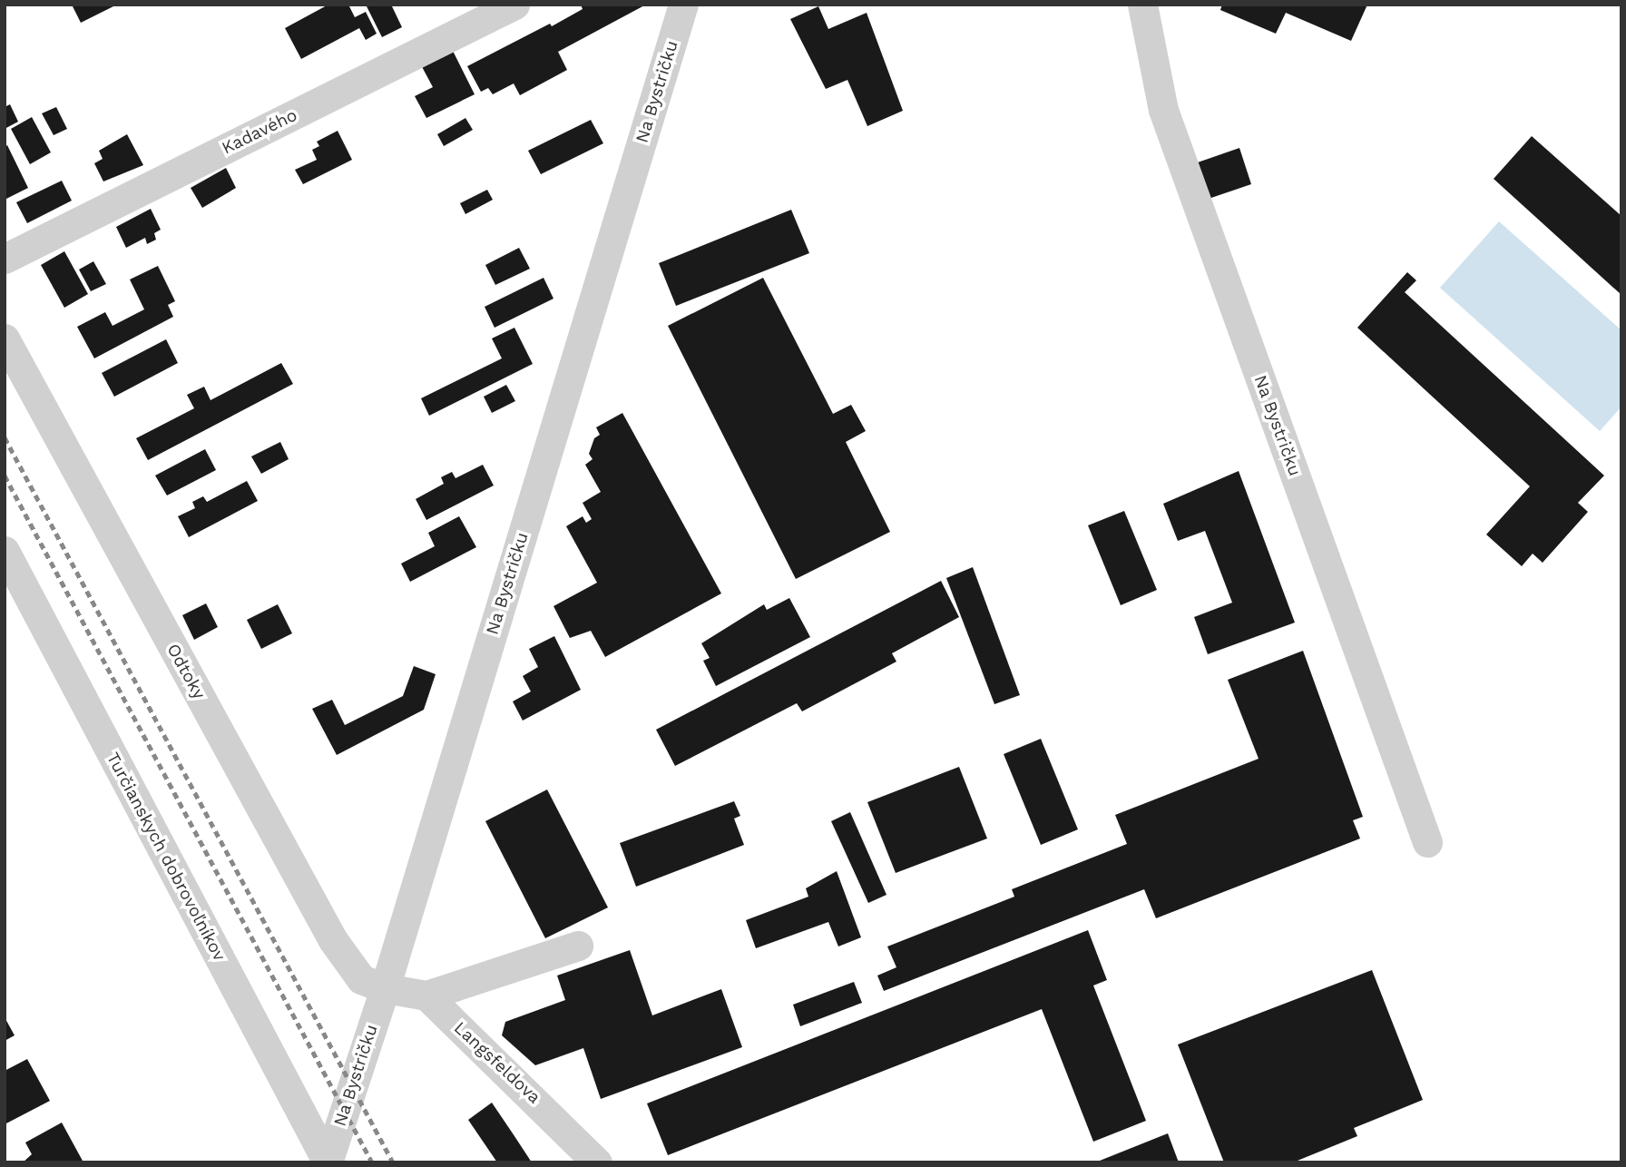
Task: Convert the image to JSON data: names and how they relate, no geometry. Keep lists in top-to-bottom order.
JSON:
{
  "streets": {
    "street": [
      "Na Bystričku",
      "Kadavého",
      "Odtoky",
      "Turčianskych dobrovoľníkov",
      "Langsfeldova"
    ]
  },
  "crossings": [
    ["Na Bystričku", "Odtoky"],
    ["Na Bystričku", "Turčianskych dobrovoľníkov"]
  ]
}
